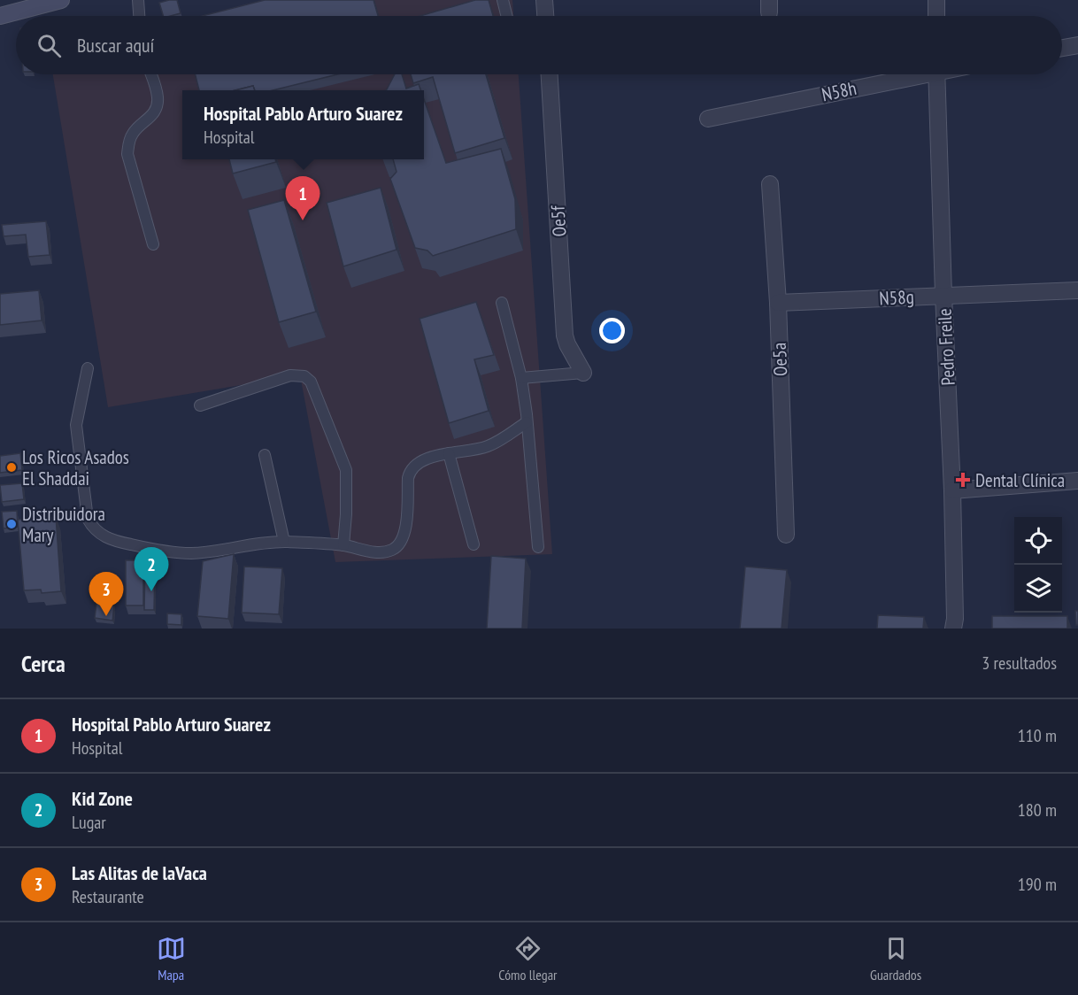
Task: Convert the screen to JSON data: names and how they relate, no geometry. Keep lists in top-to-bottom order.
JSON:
{
  "streets": {
    "street": [
      "N58h",
      "Oe5f",
      "N58g",
      "Pedro Freile",
      "Oe5a"
    ]
  },
  "crossings": [
    ["N58g", "Pedro Freile"],
    ["N58g", "Oe5a"]
  ],
  "places": {
    "other": ["Los Ricos Asados El Shaddai", "Distribuidora Mary"],
    "health": ["Dental Clínica"]
  },
  "page": {
    "search": "Buscar aquí",
    "popup": ["Hospital Pablo Arturo Suarez", "Hospital"],
    "pins": ["1", "2", "3"],
    "heading": ["Cerca", "3 resultados"],
    "list": [
      {
        "mark": "1",
        "name": "Hospital Pablo Arturo Suarez",
        "note": "Hospital",
        "value": "110 m"
      },
      {
        "mark": "2",
        "name": "Kid Zone",
        "note": "Lugar",
        "value": "180 m"
      },
      {
        "mark": "3",
        "name": "Las Alitas de laVaca",
        "note": "Restaurante",
        "value": "190 m"
      }
    ],
    "nav": ["Mapa", "Cómo llegar", "Guardados"]
  }
}
